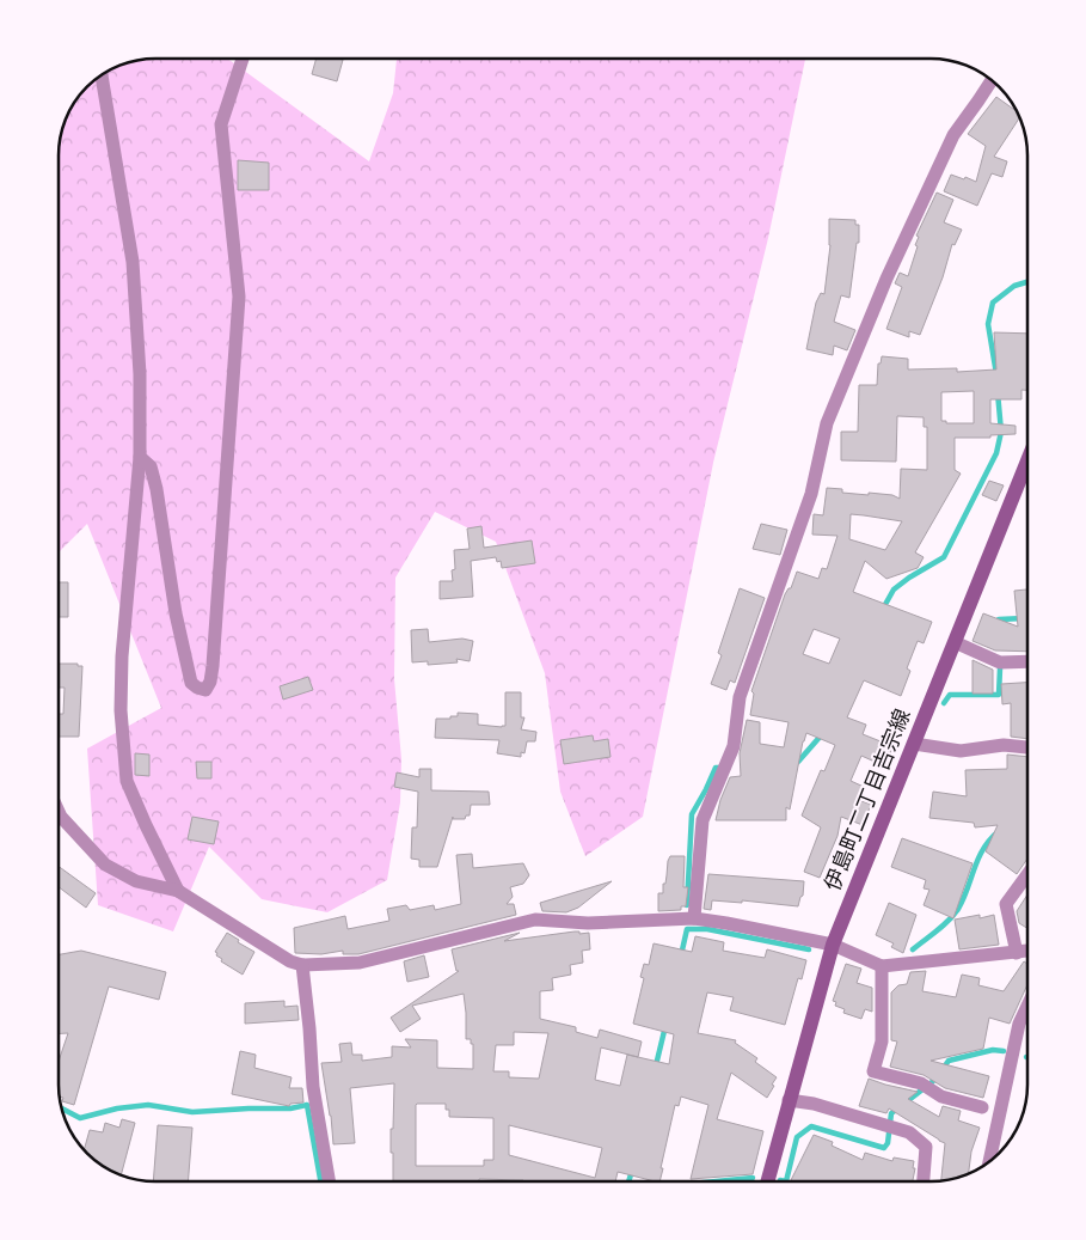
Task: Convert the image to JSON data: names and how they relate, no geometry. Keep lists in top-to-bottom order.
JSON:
{
  "streets": {
    "street": ["伊島町二丁目吉宗線"]
  }
}
